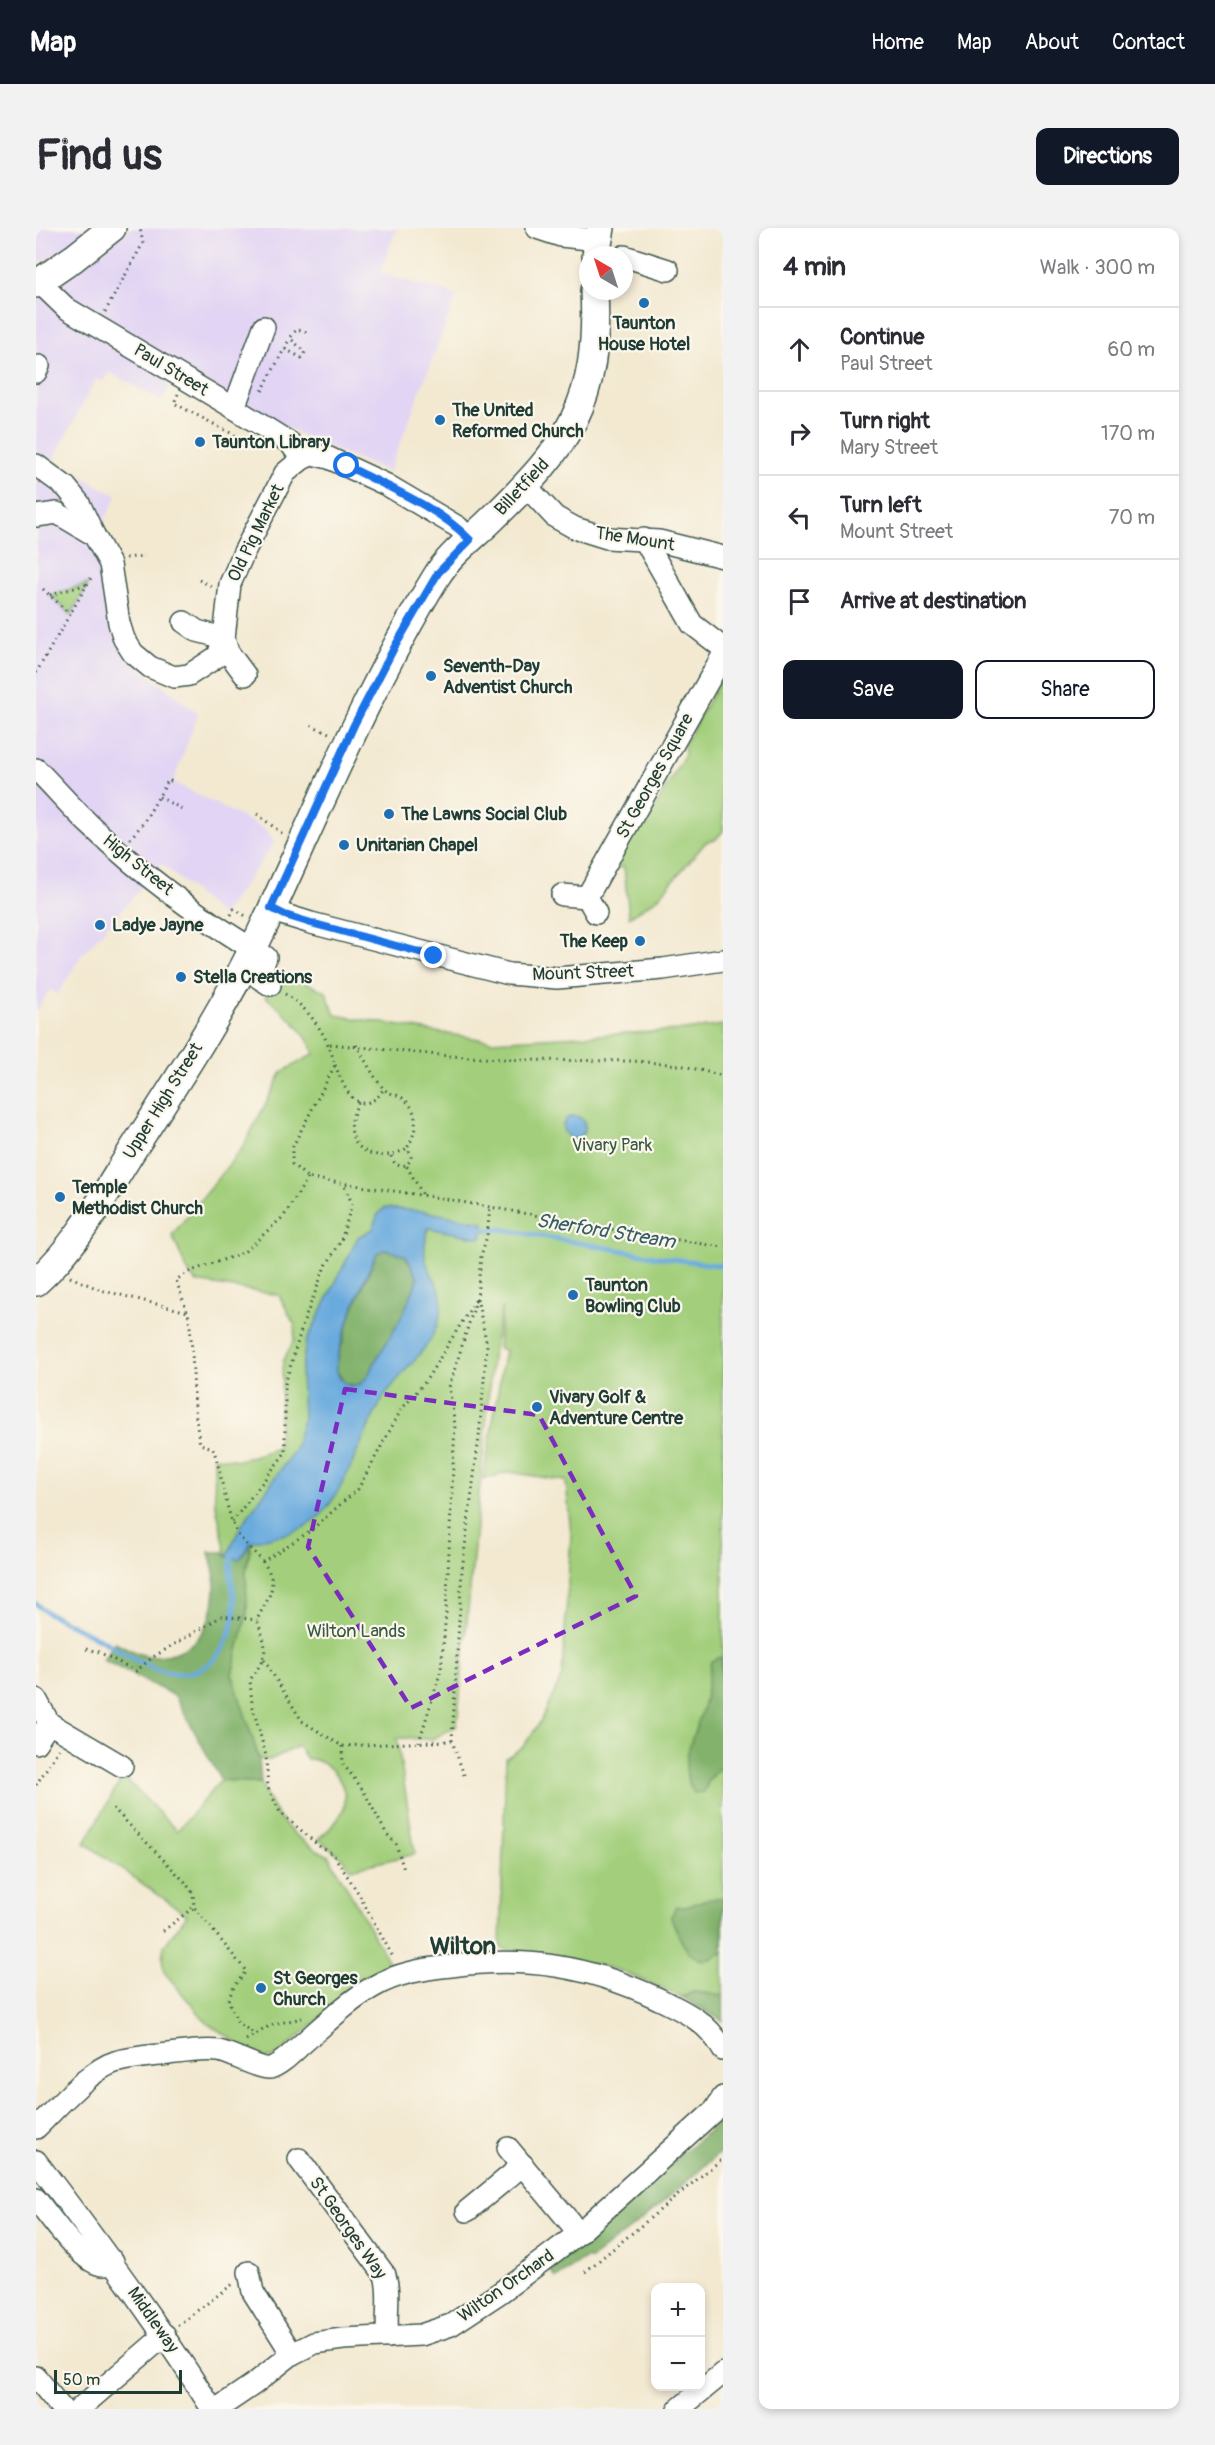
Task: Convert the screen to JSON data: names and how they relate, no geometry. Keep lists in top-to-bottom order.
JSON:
{
  "streets": {
    "main road": ["Billetfield", "Upper High Street"],
    "street": [
      "Paul Street",
      "Old Pig Market",
      "The Mount",
      "St Georges Square",
      "High Street",
      "Mount Street",
      "St Georges Way",
      "Wilton Orchard",
      "Middleway"
    ]
  },
  "crossings": [
    ["Paul Street", "Old Pig Market"],
    ["Billetfield", "The Mount"],
    ["Billetfield", "Upper High Street"],
    ["High Street", "Upper High Street"],
    ["Mount Street", "Upper High Street"],
    ["St Georges Way", "Wilton Orchard"],
    ["Wilton Orchard", "Middleway"]
  ],
  "districts": ["Wilton"],
  "water": ["Sherford Stream"],
  "parks": ["Vivary Park", "Wilton Lands"],
  "places": [
    "Taunton House Hotel",
    "The United Reformed Church",
    "Taunton Library",
    "Seventh-Day Adventist Church",
    "The Lawns Social Club",
    "Unitarian Chapel",
    "Ladye Jayne",
    "The Keep",
    "Stella Creations",
    "Temple Methodist Church",
    "Taunton Bowling Club",
    "Vivary Golf & Adventure Centre",
    "St Georges Church"
  ],
  "scale_bar": "50 m",
  "north": "top left",
  "page": {
    "header": "Map",
    "nav": [
      "Home",
      "Map",
      "About",
      "Contact"
    ],
    "buttons": [
      "Directions",
      ["Save", "Share"]
    ],
    "title": "Find us",
    "heading": ["4 min", "Walk · 300 m"],
    "list": [
      ["Continue", "Paul Street", "60 m"],
      ["Turn right", "Mary Street", "170 m"],
      ["Turn left", "Mount Street", "70 m"],
      "Arrive at destination"
    ],
    "map_buttons": ["+", "−"],
    "scale": "50 m"
  }
}
